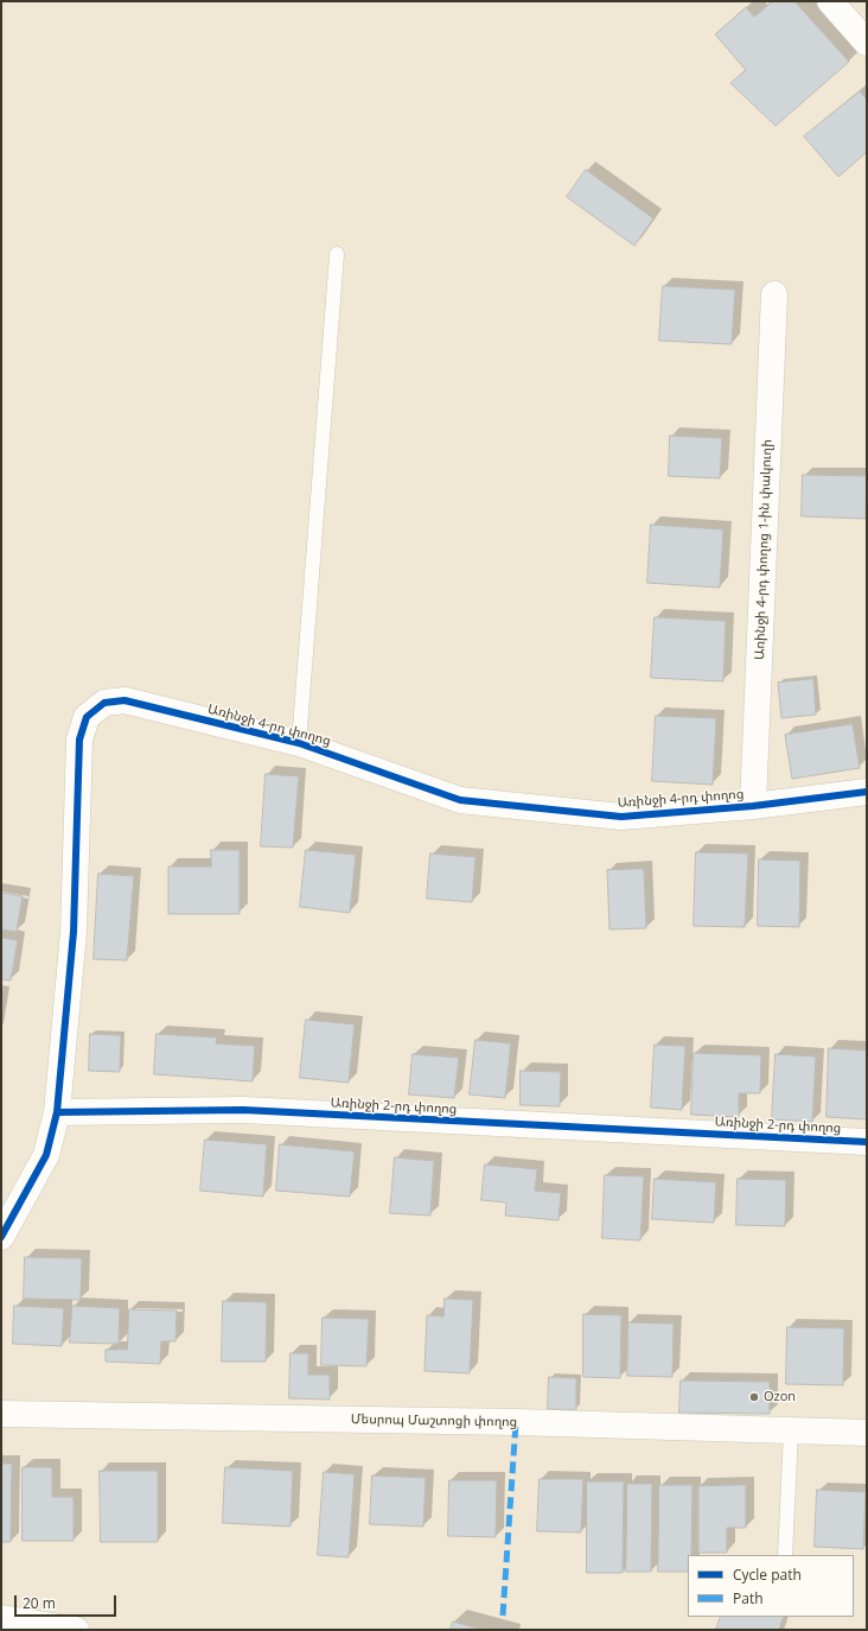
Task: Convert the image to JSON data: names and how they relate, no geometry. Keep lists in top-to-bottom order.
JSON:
{
  "streets": {
    "street": [
      "Առինջի 4-րդ փողոց 1-ին փակուղի",
      "Առինջի 4-րդ փողոց",
      "Առինջի 2-րդ փողոց",
      "Մեսրոպ Մաշտոցի փողոց"
    ]
  },
  "crossings": [
    ["Առինջի 4-րդ փողոց 1-ին փակուղի", "Առինջի 4-րդ փողոց"],
    ["Առինջի 4-րդ փողոց", "Առինջի 2-րդ փողոց"]
  ],
  "places": ["Ozon"],
  "legend": ["Cycle path", "Path"],
  "scale_bar": "20 m"
}
